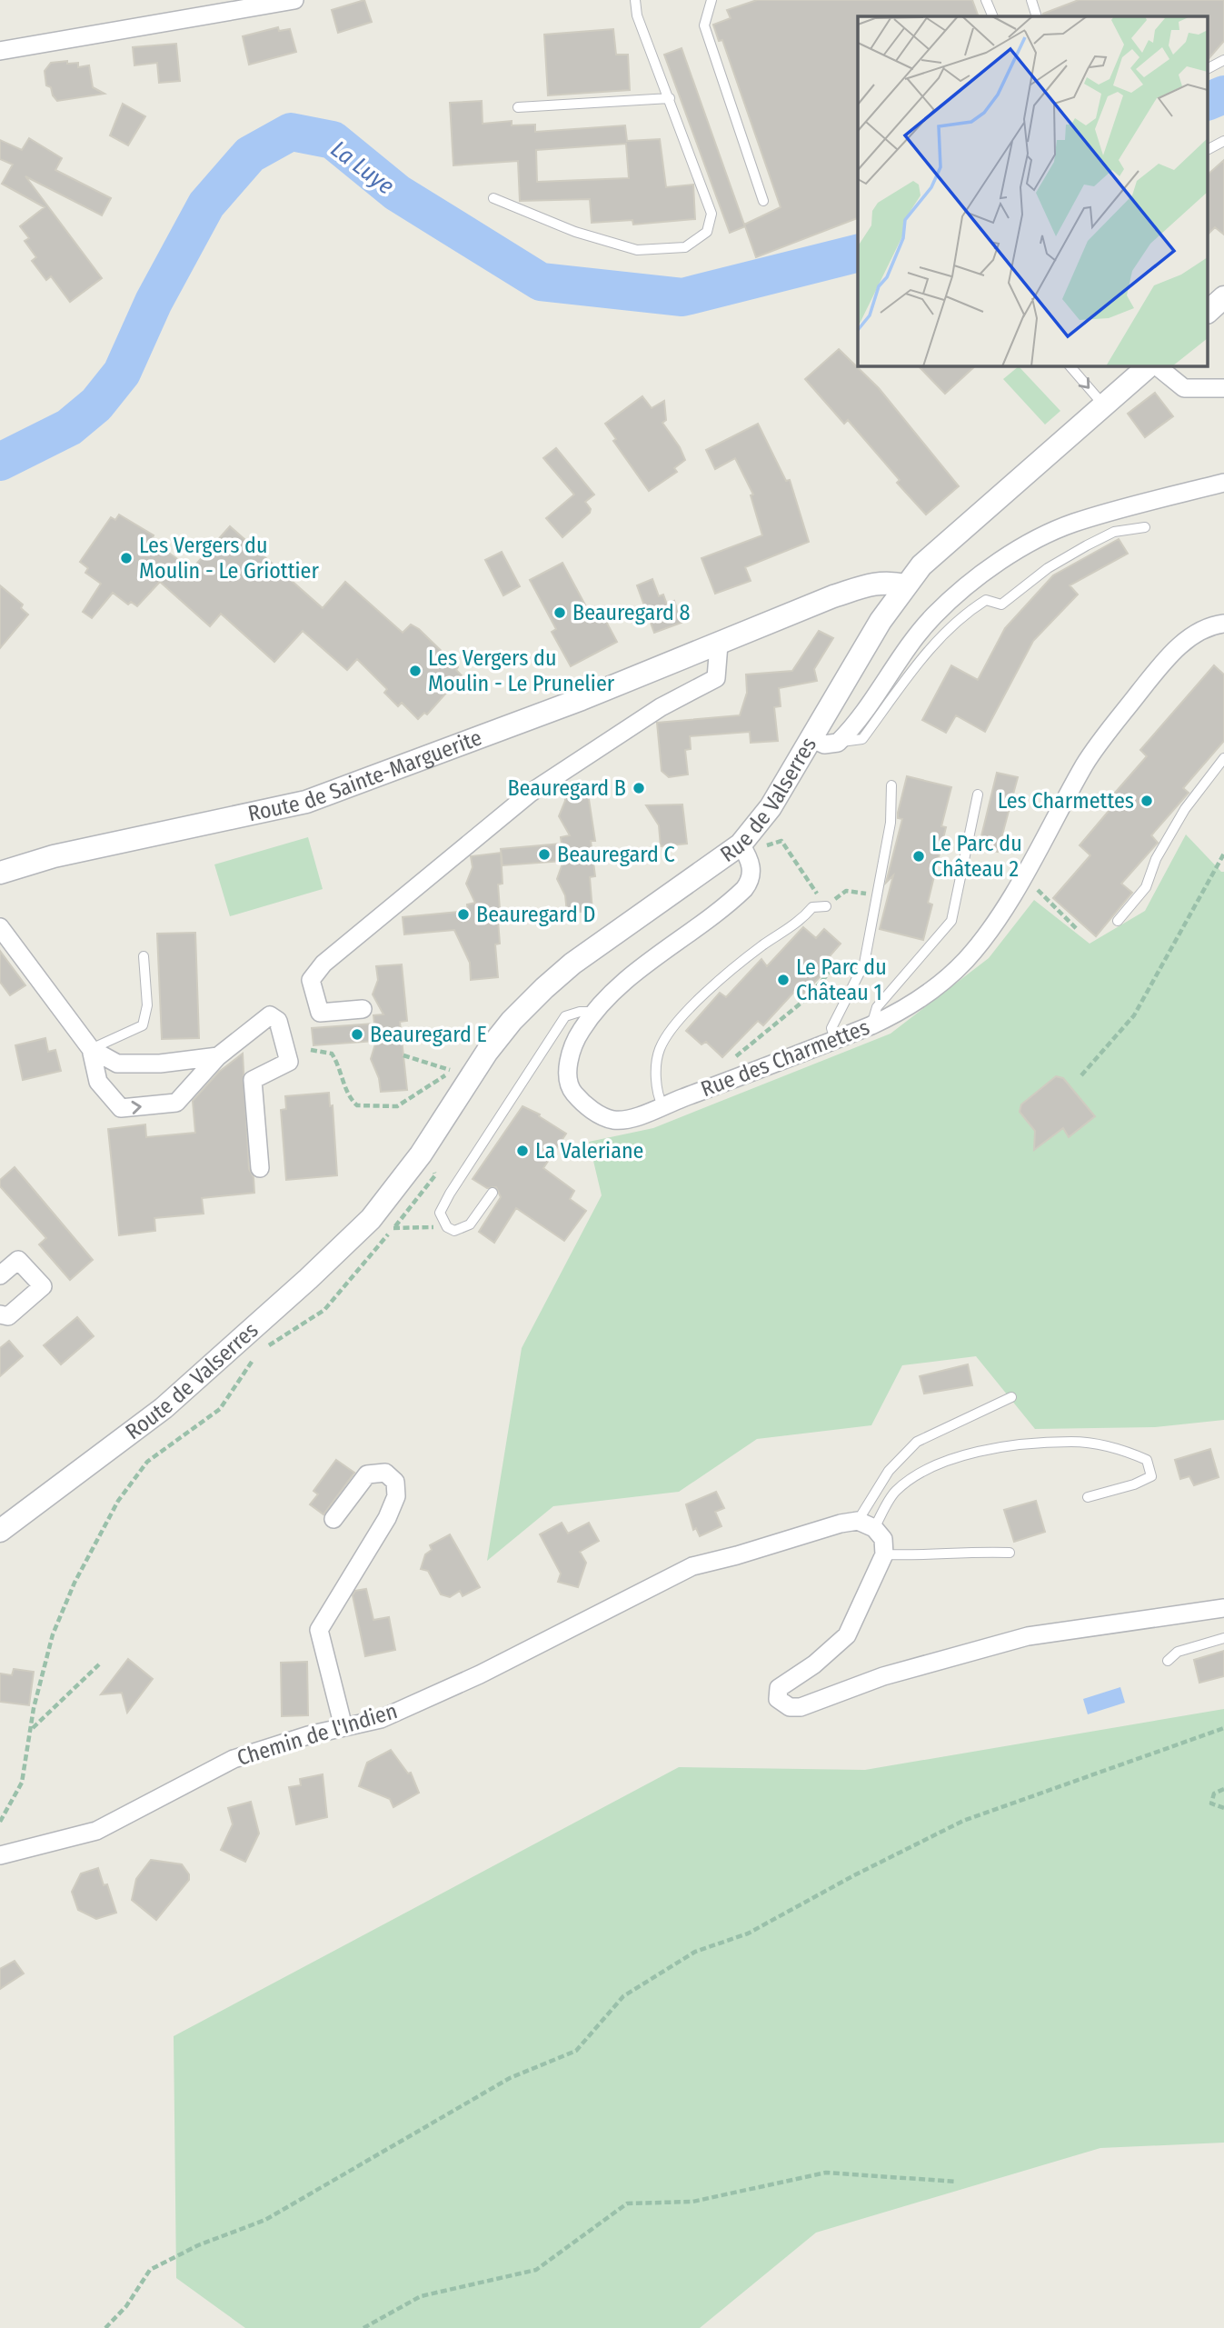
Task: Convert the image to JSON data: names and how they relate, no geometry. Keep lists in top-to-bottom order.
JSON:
{
  "streets": {
    "street": [
      "Route de Sainte-Marguerite",
      "Rue de Valserres",
      "Rue des Charmettes",
      "Route de Valserres",
      "Chemin de l'Indien"
    ]
  },
  "crossings": [
    ["Route de Sainte-Marguerite", "Rue de Valserres"],
    ["Rue de Valserres", "Rue des Charmettes"],
    ["Rue de Valserres", "Route de Valserres"]
  ],
  "water": ["La Luye"],
  "places": [
    "Les Vergers du Moulin - Le Griottier",
    "Beauregard 8",
    "Les Vergers du Moulin - Le Prunelier",
    "Beauregard B",
    "Les Charmettes",
    "Beauregard C",
    "Le Parc du Château 2",
    "Beauregard D",
    "Le Parc du Château 1",
    "Beauregard E",
    "La Valeriane"
  ]
}
